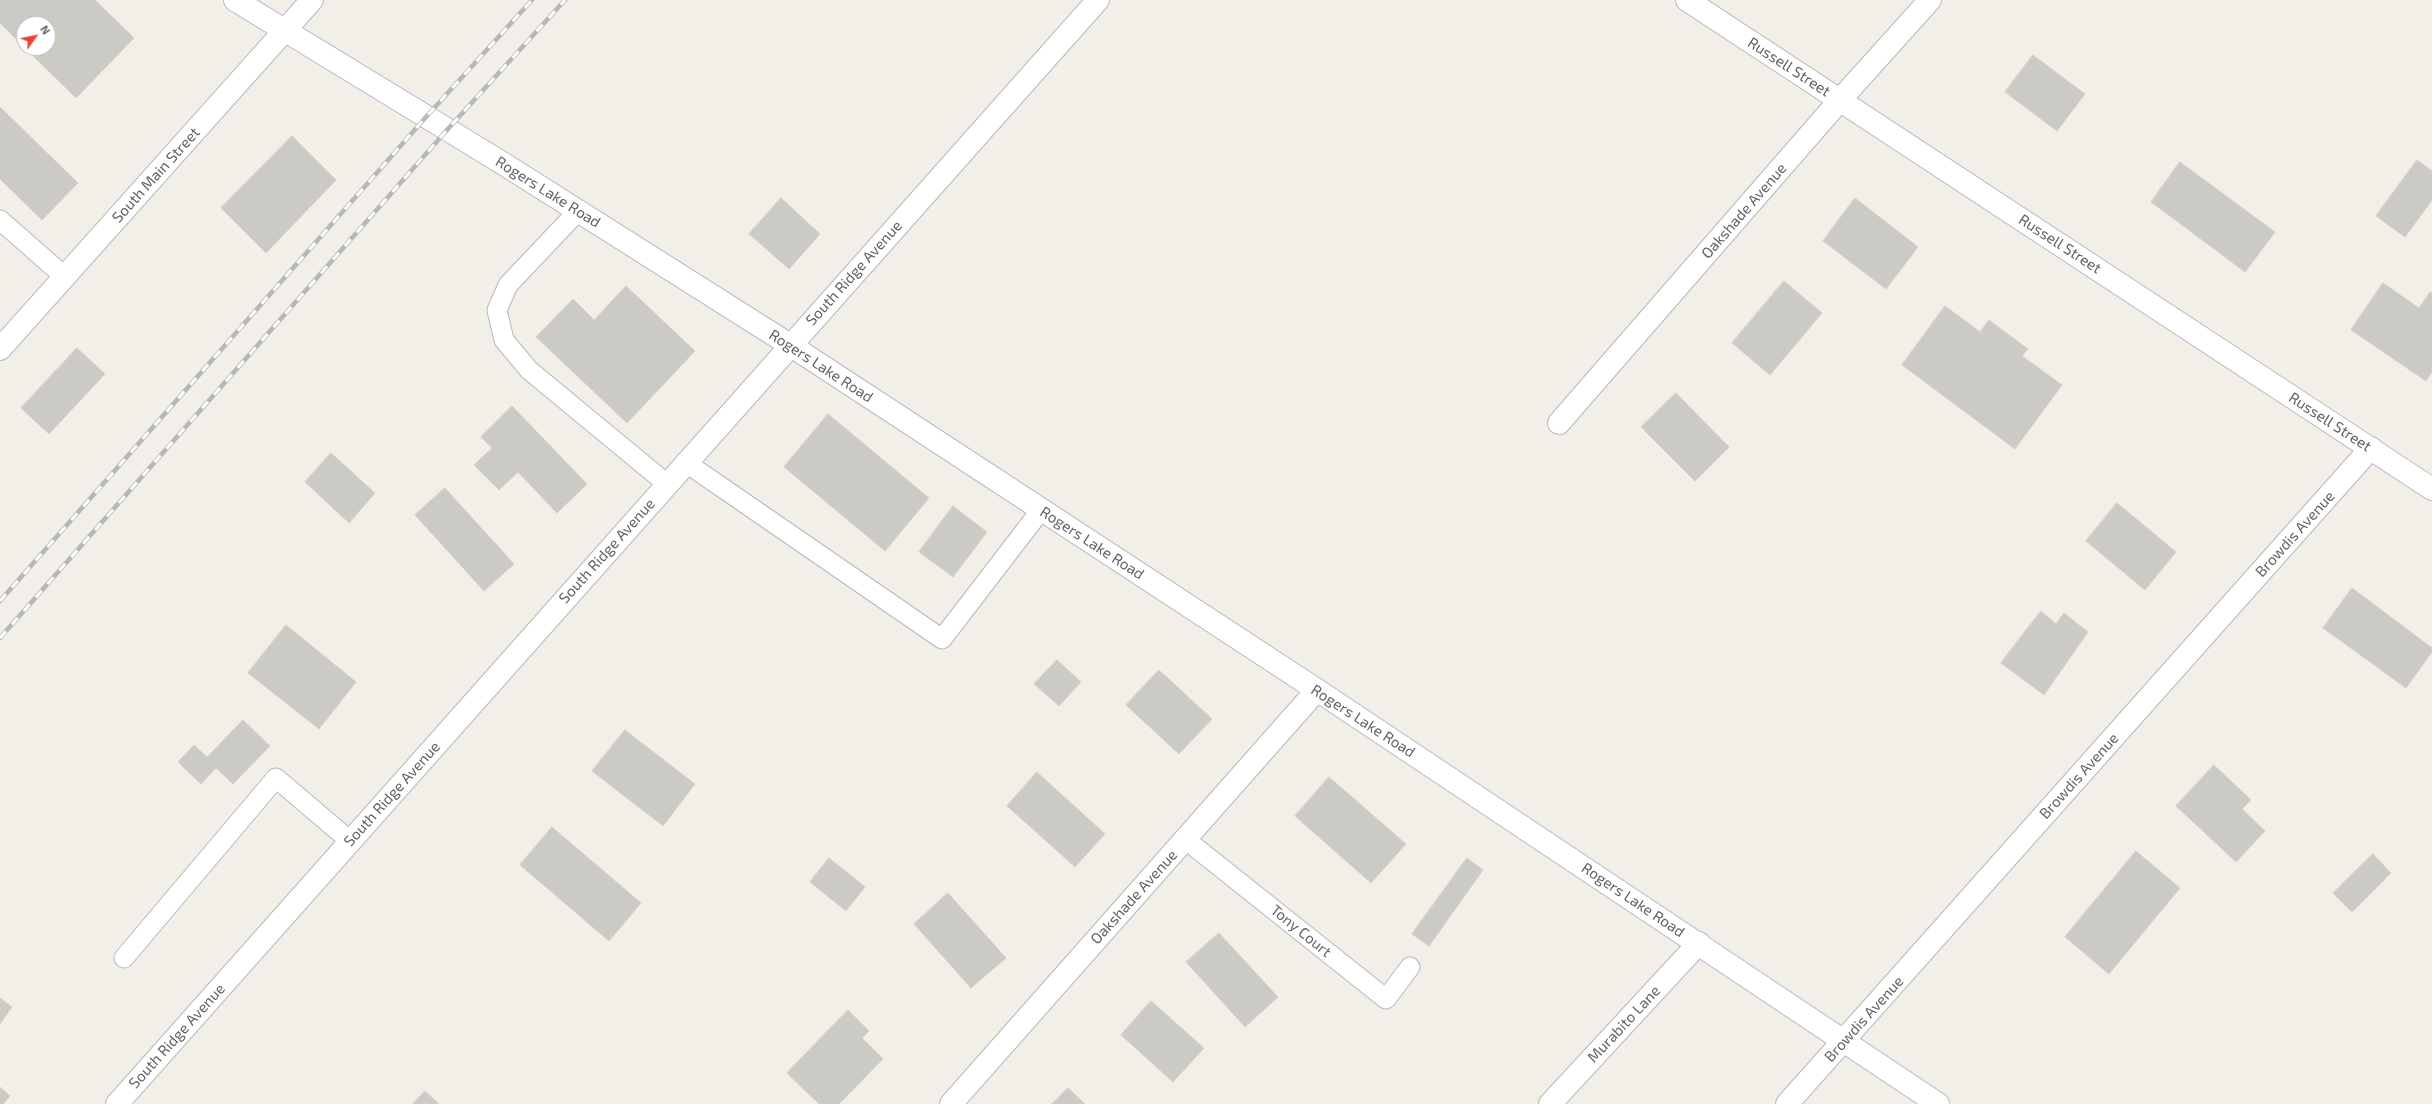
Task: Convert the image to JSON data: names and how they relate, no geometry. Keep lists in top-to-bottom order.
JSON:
{
  "streets": {
    "street": [
      "Russell Street",
      "South Main Street",
      "Rogers Lake Road",
      "Oakshade Avenue",
      "South Ridge Avenue",
      "Browdis Avenue",
      "Murabito Lane"
    ],
    "lane": ["Tony Court"]
  },
  "crossings": [
    ["Russell Street", "Oakshade Avenue"],
    ["Russell Street", "Browdis Avenue"],
    ["South Main Street", "Rogers Lake Road"],
    ["Rogers Lake Road", "Oakshade Avenue"],
    ["Rogers Lake Road", "South Ridge Avenue"],
    ["Rogers Lake Road", "Browdis Avenue"],
    ["Rogers Lake Road", "Murabito Lane"],
    ["Oakshade Avenue", "Tony Court"]
  ],
  "north": "top right"
}
